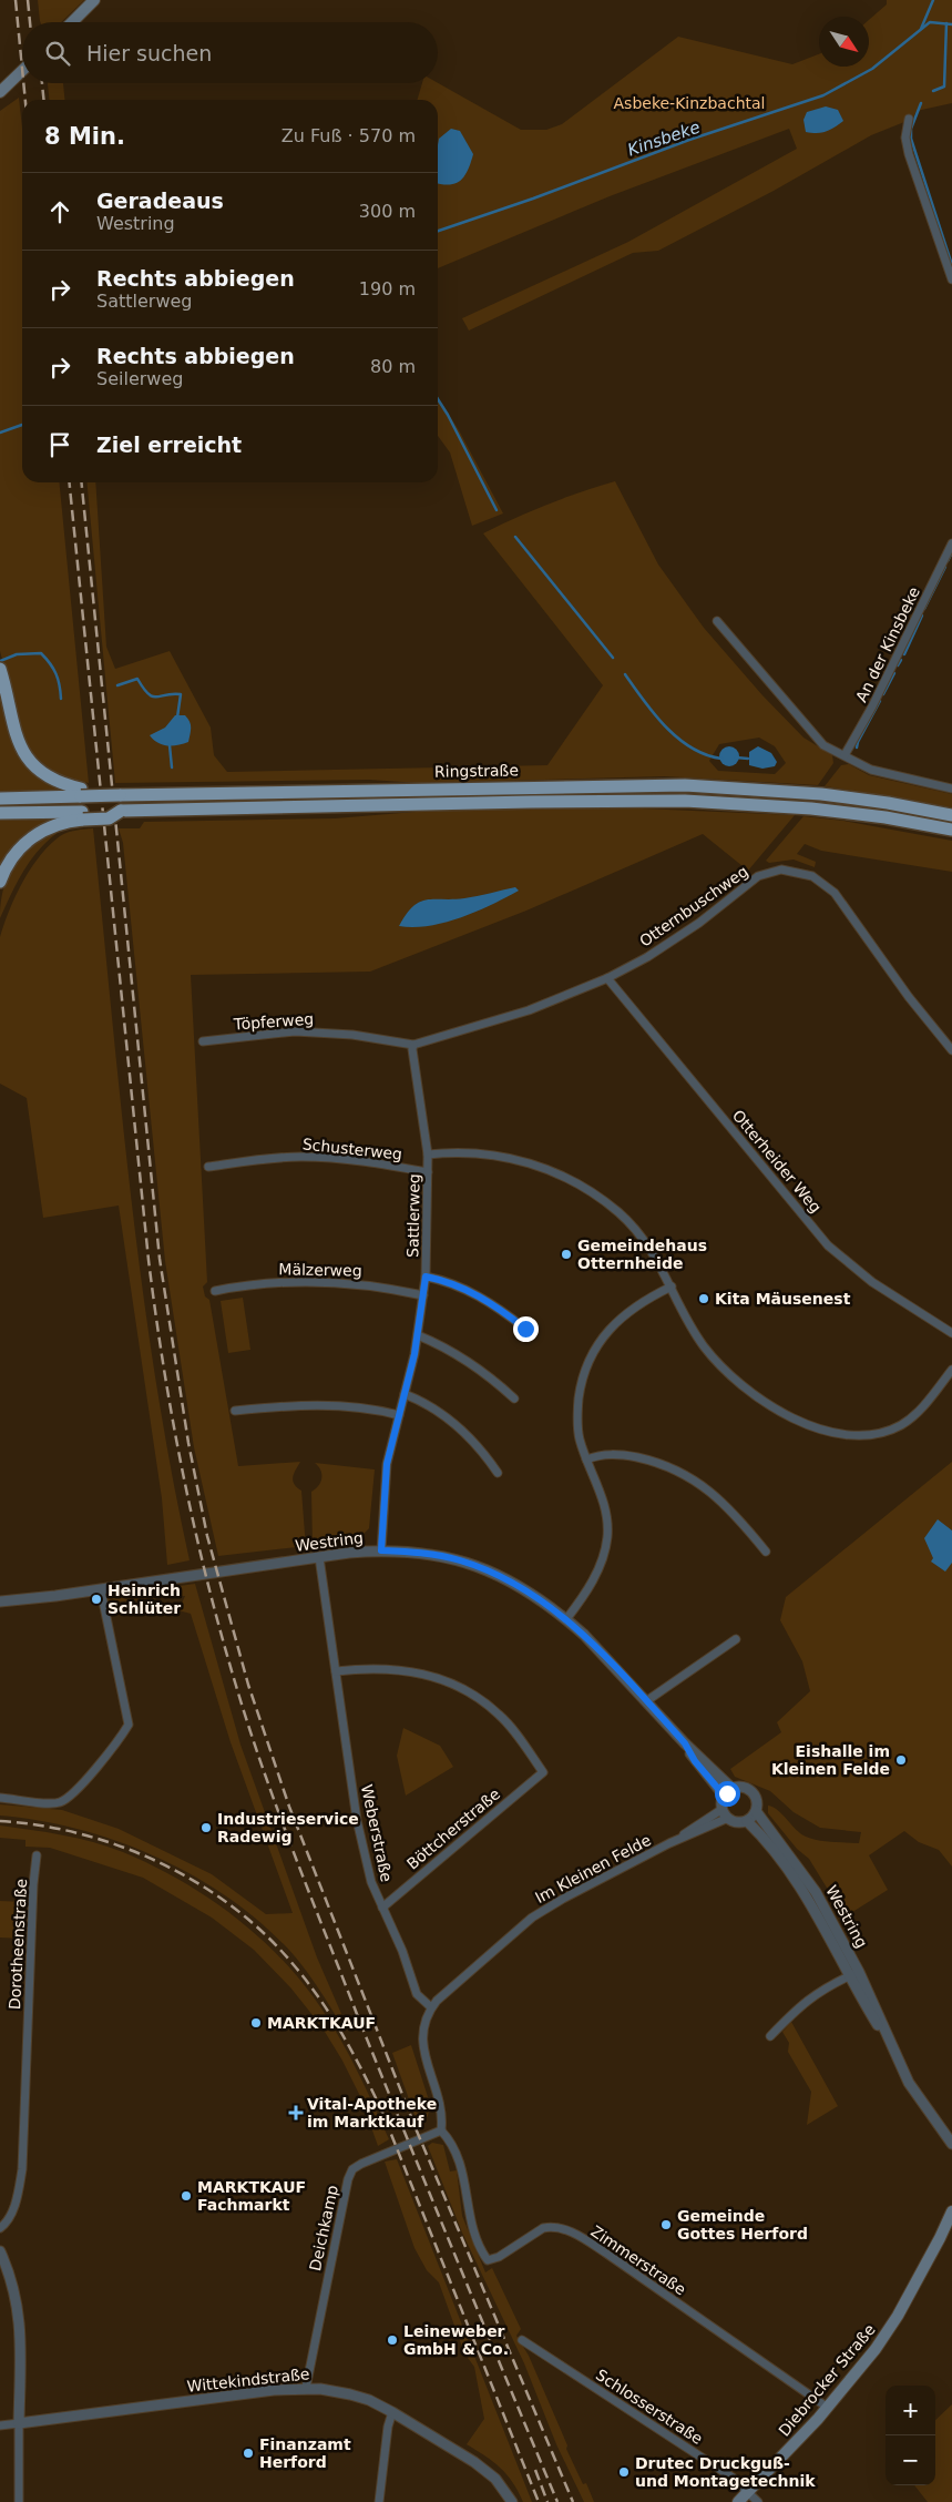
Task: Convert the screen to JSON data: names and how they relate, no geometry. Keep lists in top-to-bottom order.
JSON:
{
  "streets": {
    "highway": ["Ringstraße"],
    "main road": ["Diebrocker Straße"],
    "street": [
      "An der Kinsbeke",
      "Otternbuschweg",
      "Töpferweg",
      "Schusterweg",
      "Otterheider Weg",
      "Sattlerweg",
      "Mälzerweg",
      "Westring",
      "Böttcherstraße",
      "Weberstraße",
      "Im Kleinen Felde",
      "Dorotheenstraße",
      "Deichkamp",
      "Zimmerstraße",
      "Wittekindstraße",
      "Schlosserstraße"
    ]
  },
  "crossings": [
    ["Otternbuschweg", "Töpferweg"],
    ["Otternbuschweg", "Otterheider Weg"],
    ["Otternbuschweg", "Sattlerweg"],
    ["Töpferweg", "Sattlerweg"],
    ["Schusterweg", "Sattlerweg"],
    ["Sattlerweg", "Mälzerweg"],
    ["Sattlerweg", "Westring"],
    ["Westring", "Weberstraße"],
    ["Westring", "Im Kleinen Felde"],
    ["Böttcherstraße", "Weberstraße"],
    ["Weberstraße", "Im Kleinen Felde"],
    ["Deichkamp", "Zimmerstraße"],
    ["Deichkamp", "Wittekindstraße"],
    ["Zimmerstraße", "Diebrocker Straße"],
    ["Diebrocker Straße", "Schlosserstraße"]
  ],
  "water": ["Kinsbeke"],
  "parks": ["Asbeke-Kinzbachtal"],
  "places": {
    "other": [
      "Gemeindehaus Otternheide",
      "Kita Mäusenest",
      "Heinrich Schlüter",
      "Eishalle im Kleinen Felde",
      "Industrieservice Radewig",
      "MARKTKAUF",
      "MARKTKAUF Fachmarkt",
      "Gemeinde Gottes Herford",
      "Leineweber GmbH & Co.",
      "Finanzamt Herford",
      "Drutec Druckguß- und Montagetechnik"
    ],
    "health": ["Vital-Apotheke im Marktkauf"]
  },
  "north": "bottom right",
  "page": {
    "search": "Hier suchen",
    "heading": ["8 Min.", "Zu Fuß · 570 m"],
    "list": [
      ["Geradeaus", "Westring", "300 m"],
      ["Rechts abbiegen", "Sattlerweg", "190 m"],
      ["Rechts abbiegen", "Seilerweg", "80 m"],
      "Ziel erreicht"
    ],
    "map_buttons": ["+", "−"]
  }
}
